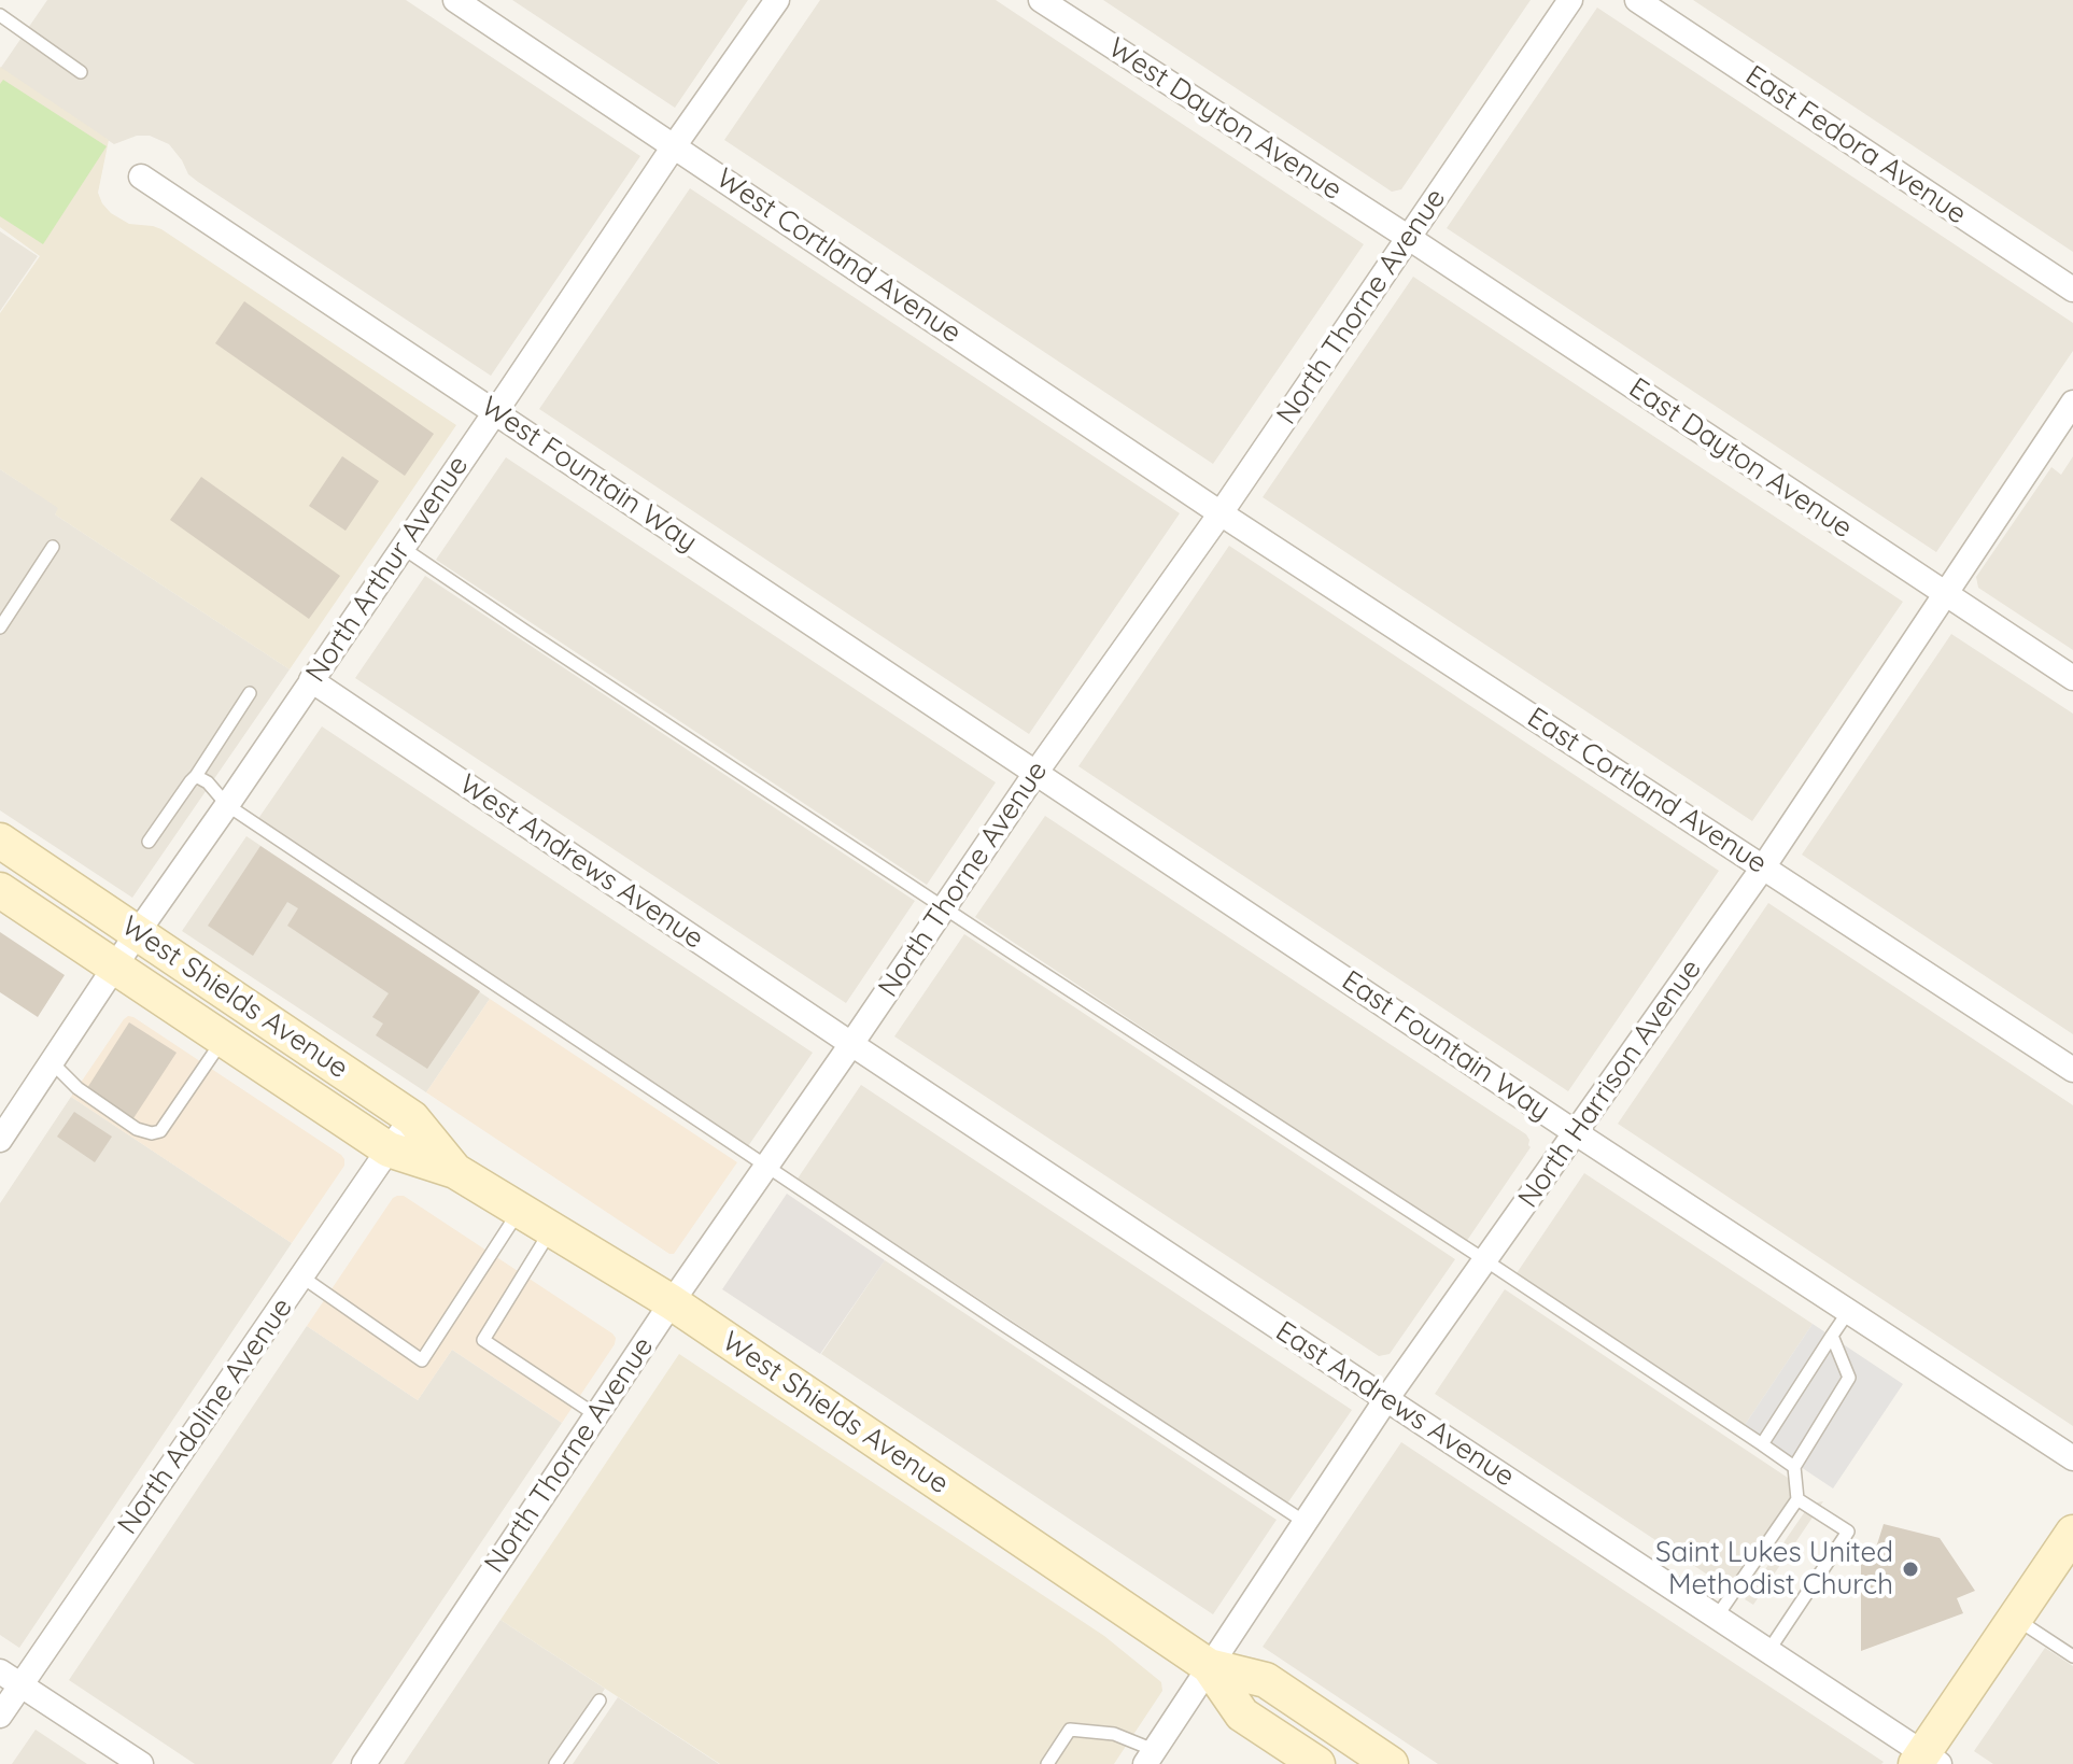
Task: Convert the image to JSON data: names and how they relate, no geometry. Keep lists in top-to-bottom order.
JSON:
{
  "streets": {
    "main road": ["West Shields Avenue"],
    "street": [
      "West Dayton Avenue",
      "East Fedora Avenue",
      "West Cortland Avenue",
      "North Thorne Avenue",
      "East Dayton Avenue",
      "West Fountain Way",
      "North Arthur Avenue",
      "East Cortland Avenue",
      "West Andrews Avenue",
      "East Fountain Way",
      "North Harrison Avenue",
      "East Andrews Avenue",
      "North Adoline Avenue"
    ]
  },
  "crossings": [
    ["West Dayton Avenue", "North Thorne Avenue"],
    ["West Dayton Avenue", "East Dayton Avenue"],
    ["West Cortland Avenue", "North Thorne Avenue"],
    ["West Cortland Avenue", "North Arthur Avenue"],
    ["West Cortland Avenue", "East Cortland Avenue"],
    ["North Thorne Avenue", "East Dayton Avenue"],
    ["North Thorne Avenue", "West Fountain Way"],
    ["North Thorne Avenue", "East Cortland Avenue"],
    ["North Thorne Avenue", "West Andrews Avenue"],
    ["North Thorne Avenue", "West Shields Avenue"],
    ["North Thorne Avenue", "East Fountain Way"],
    ["North Thorne Avenue", "East Andrews Avenue"],
    ["East Dayton Avenue", "North Harrison Avenue"],
    ["West Fountain Way", "North Arthur Avenue"],
    ["West Fountain Way", "East Fountain Way"],
    ["North Arthur Avenue", "West Andrews Avenue"],
    ["North Arthur Avenue", "West Shields Avenue"],
    ["East Cortland Avenue", "North Harrison Avenue"],
    ["West Andrews Avenue", "East Andrews Avenue"],
    ["West Shields Avenue", "North Harrison Avenue"],
    ["West Shields Avenue", "North Adoline Avenue"],
    ["East Fountain Way", "North Harrison Avenue"],
    ["North Harrison Avenue", "East Andrews Avenue"]
  ],
  "places": ["Saint Lukes United Methodist Church"]
}
